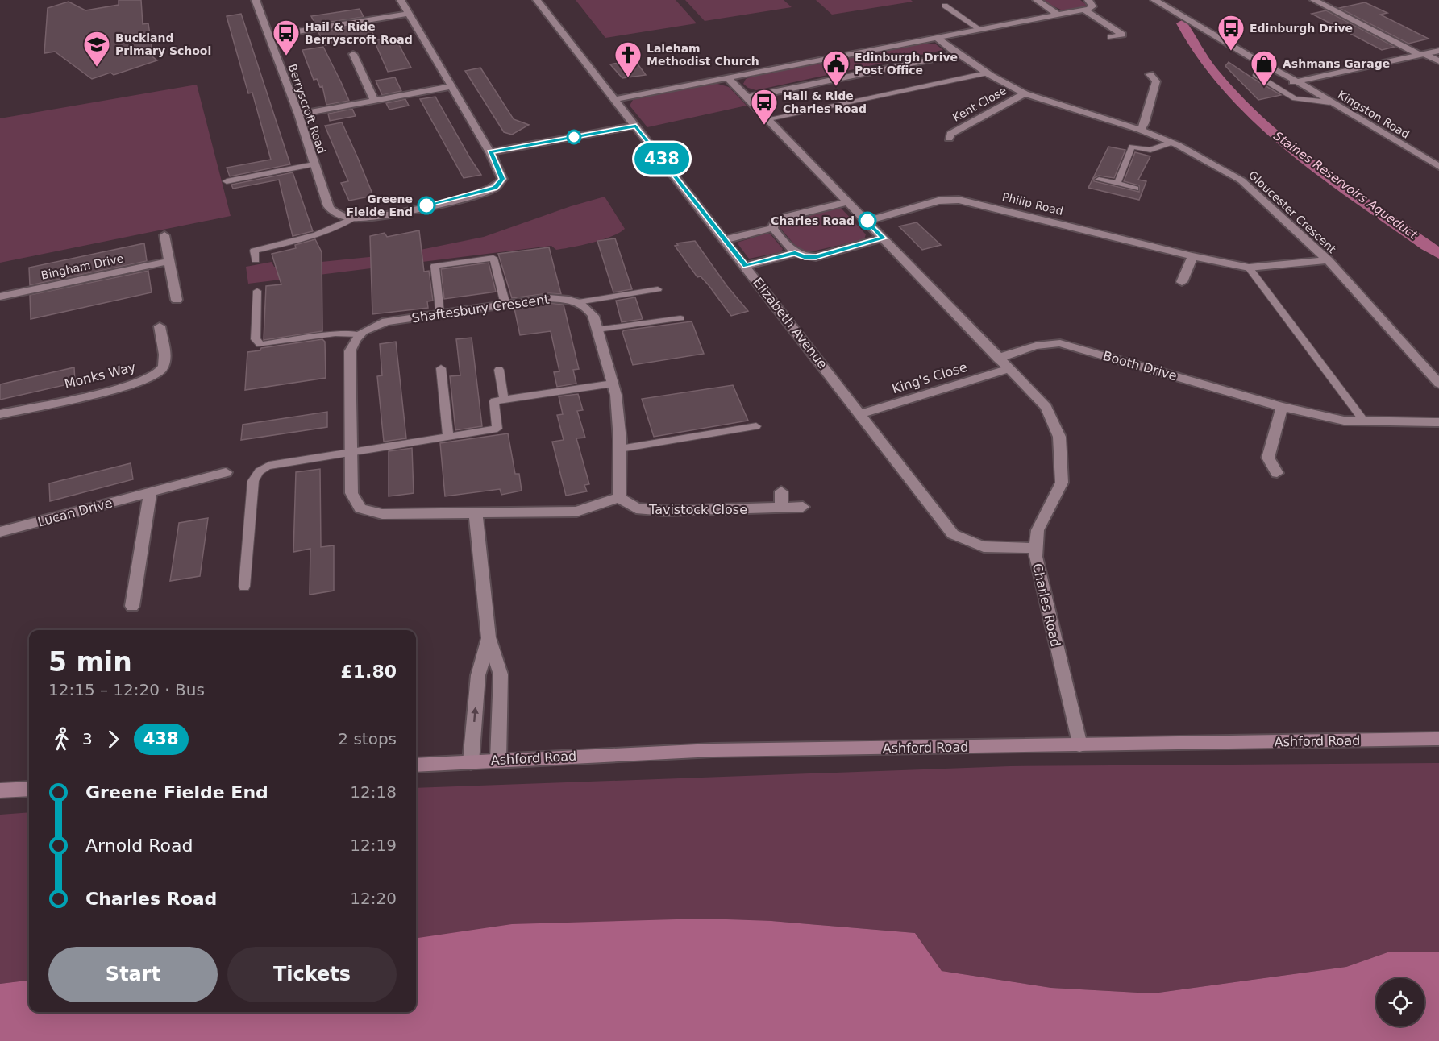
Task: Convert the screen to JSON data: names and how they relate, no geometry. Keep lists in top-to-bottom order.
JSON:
{
  "streets": {
    "main road": ["Ashford Road"],
    "street": [
      "Kent Close",
      "Berryscroft Road",
      "Kingston Road",
      "Philip Road",
      "Gloucester Crescent",
      "Bingham Drive",
      "Shaftesbury Crescent",
      "Elizabeth Avenue",
      "Booth Drive",
      "Monks Way",
      "King's Close",
      "Tavistock Close",
      "Lucan Drive",
      "Charles Road"
    ]
  },
  "crossings": [
    ["Kent Close", "Gloucester Crescent"],
    ["Philip Road", "Gloucester Crescent"],
    ["Philip Road", "Charles Road"],
    ["Elizabeth Avenue", "King's Close"],
    ["Elizabeth Avenue", "Charles Road"],
    ["Booth Drive", "Charles Road"],
    ["King's Close", "Charles Road"],
    ["Charles Road", "Ashford Road"]
  ],
  "water": ["Staines Reservoirs Aqueduct"],
  "places": {
    "bus stop": ["Edinburgh Drive", "Hail & Ride Berryscroft Road", "Hail & Ride Charles Road"],
    "school or university": ["Buckland Primary School"],
    "church": ["Laleham Methodist Church"],
    "public building": ["Edinburgh Drive Post Office"],
    "shop": ["Ashmans Garage"],
    "other": ["Greene Fielde End", "Charles Road"]
  },
  "lines": ["bus line 438"],
  "page": {
    "on_map": "438",
    "heading": ["5 min", "12:15 – 12:20 · Bus", "£1.80"],
    "legs": ["3", "438", "2 stops"],
    "list": [
      {
        "name": "Greene Fielde End",
        "value": "12:18"
      },
      {
        "name": "Arnold Road",
        "value": "12:19"
      },
      {
        "name": "Charles Road",
        "value": "12:20"
      }
    ],
    "buttons": ["Start", "Tickets"]
  }
}
